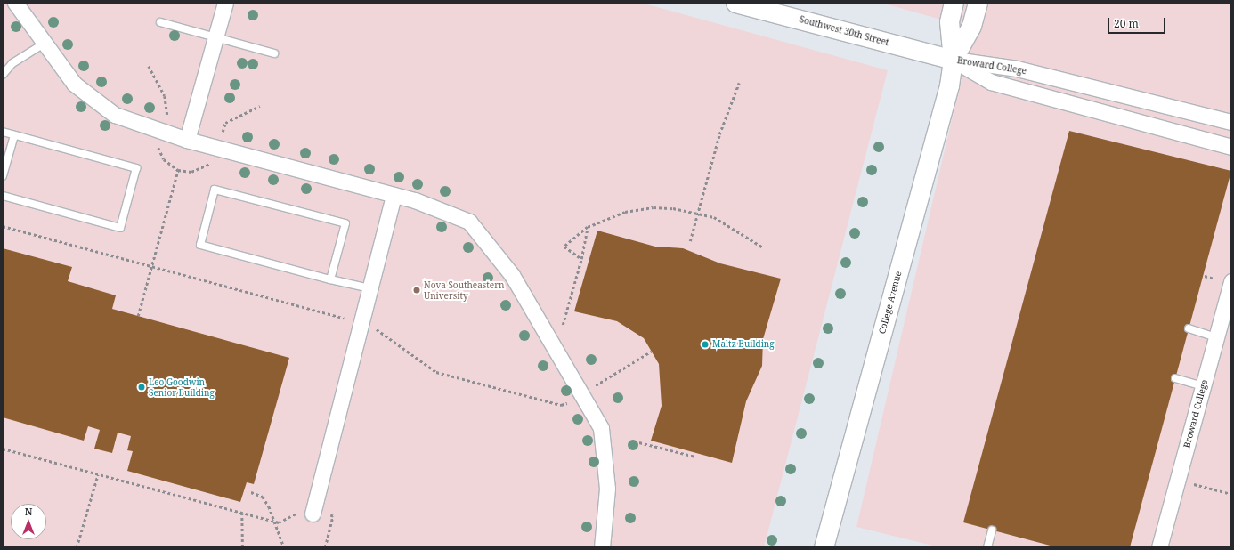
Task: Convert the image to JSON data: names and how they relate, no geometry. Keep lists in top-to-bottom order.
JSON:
{
  "streets": {
    "street": ["Southwest 30th Street", "Broward College", "College Avenue"]
  },
  "crossings": [
    ["Southwest 30th Street", "Broward College"],
    ["Southwest 30th Street", "College Avenue"],
    ["Broward College", "College Avenue"]
  ],
  "places": ["Nova Southeastern University", "Maltz Building", "Leo Goodwin Senior Building"],
  "scale_bar": "20 m",
  "north": "top"
}
